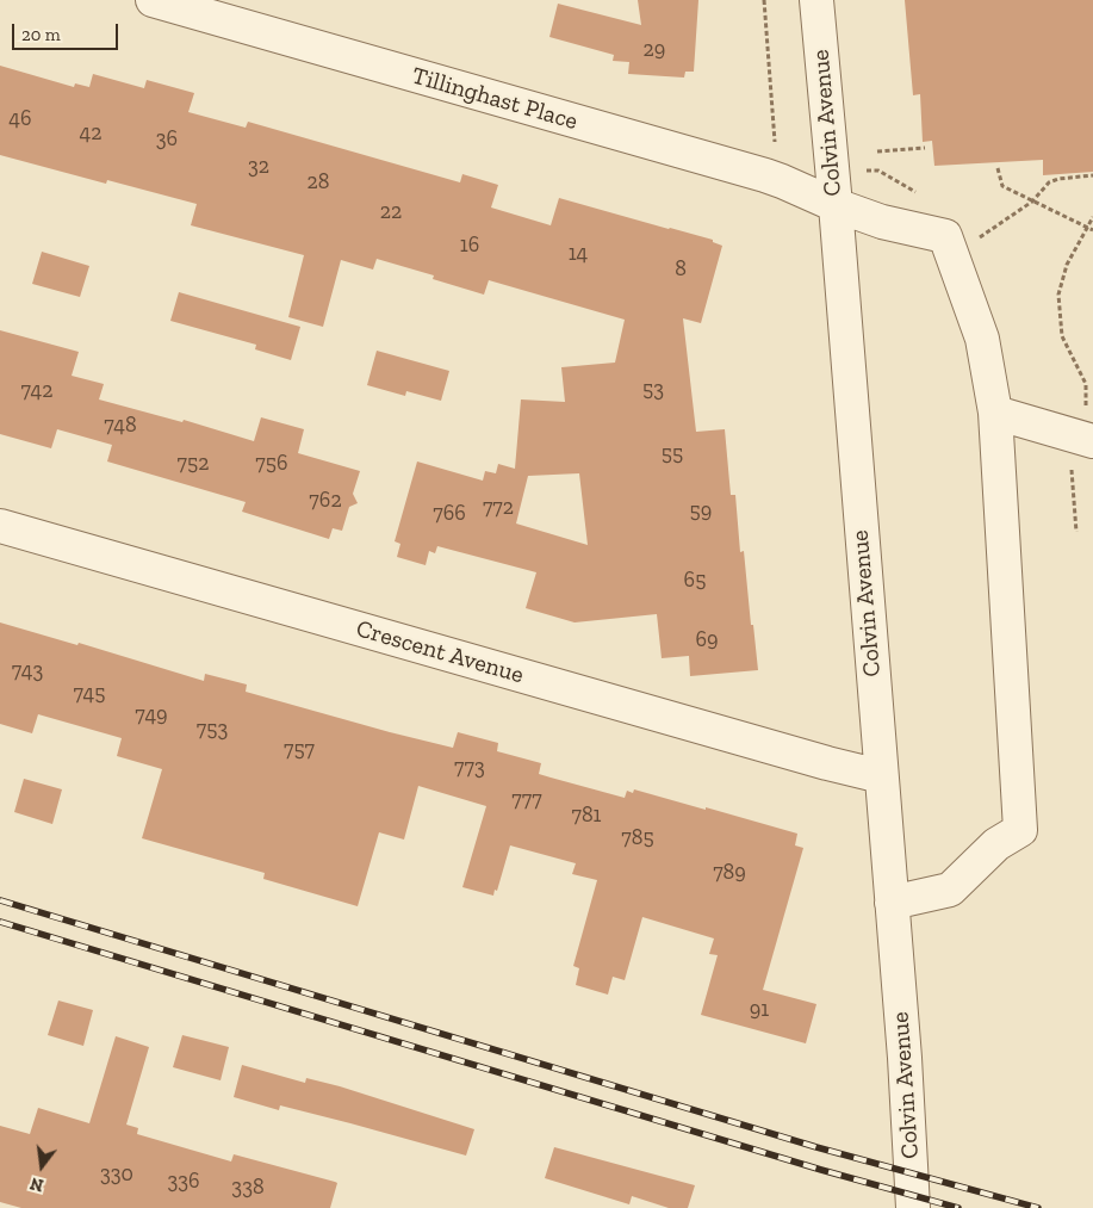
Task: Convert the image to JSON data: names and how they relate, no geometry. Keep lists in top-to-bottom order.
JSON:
{
  "streets": {
    "street": ["Tillinghast Place", "Colvin Avenue", "Crescent Avenue"]
  },
  "crossings": [
    ["Tillinghast Place", "Colvin Avenue"],
    ["Colvin Avenue", "Crescent Avenue"]
  ],
  "house_numbers": [
    "29",
    "46",
    "42",
    "36",
    "32",
    "28",
    "22",
    "16",
    "14",
    "8",
    "53",
    "742",
    "748",
    "55",
    "752",
    "756",
    "762",
    "772",
    "59",
    "766",
    "65",
    "69",
    "743",
    "745",
    "749",
    "753",
    "757",
    "773",
    "777",
    "781",
    "785",
    "789",
    "91",
    "330",
    "336",
    "338"
  ],
  "scale_bar": "20 m",
  "north": "bottom"
}
